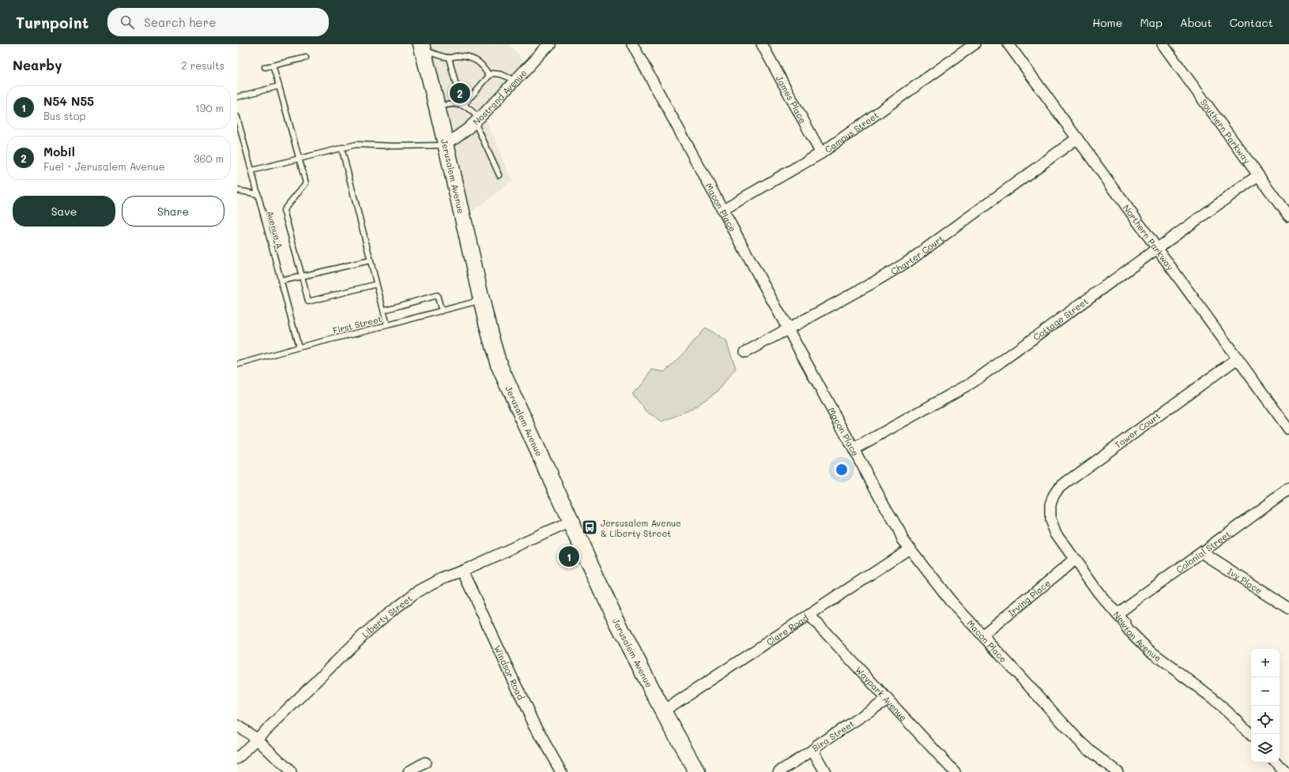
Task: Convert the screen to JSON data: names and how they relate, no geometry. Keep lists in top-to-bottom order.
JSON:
{
  "streets": {
    "main road": ["Jerusalem Avenue"],
    "street": [
      "Nostrand Avenue",
      "James Place",
      "Southern Parkway",
      "Campus Street",
      "Macon Place",
      "Northern Parkway",
      "Charter Court",
      "Cottage Street",
      "Tower Court",
      "Colonial Street",
      "Ivy Place",
      "Irving Place",
      "Liberty Street",
      "Clare Road",
      "Newton Avenue",
      "Windsor Road",
      "Waypark Avenue",
      "Bira Street"
    ],
    "lane": ["Avenue A", "First Street"]
  },
  "crossings": [
    ["Nostrand Avenue", "Jerusalem Avenue"],
    ["James Place", "Campus Street"],
    ["Southern Parkway", "Cottage Street"],
    ["Campus Street", "Macon Place"],
    ["Jerusalem Avenue", "First Street"],
    ["Jerusalem Avenue", "Liberty Street"],
    ["Jerusalem Avenue", "Clare Road"],
    ["Macon Place", "Charter Court"],
    ["Macon Place", "Cottage Street"],
    ["Macon Place", "Irving Place"],
    ["Macon Place", "Clare Road"],
    ["Avenue A", "First Street"],
    ["Northern Parkway", "Charter Court"],
    ["Northern Parkway", "Cottage Street"],
    ["Northern Parkway", "Tower Court"],
    ["Tower Court", "Newton Avenue"],
    ["Colonial Street", "Ivy Place"],
    ["Colonial Street", "Newton Avenue"],
    ["Irving Place", "Newton Avenue"],
    ["Liberty Street", "Windsor Road"],
    ["Clare Road", "Waypark Avenue"],
    ["Waypark Avenue", "Bira Street"]
  ],
  "places": {
    "bus stop": ["Jersusalem Avenue & Liberty Street"]
  },
  "page": {
    "header": "Turnpoint",
    "search": "Search here",
    "nav": [
      "Home",
      "Map",
      "About",
      "Contact"
    ],
    "heading": ["Nearby", "2 results"],
    "pins": ["2", "1"],
    "list": [
      {
        "mark": "1",
        "name": "N54 N55",
        "note": "Bus stop",
        "value": "190 m"
      },
      {
        "mark": "2",
        "name": "Mobil",
        "note": "Fuel · Jerusalem Avenue",
        "value": "360 m"
      }
    ],
    "buttons": ["Save", "Share"],
    "map_buttons": ["+", "−"]
  }
}
